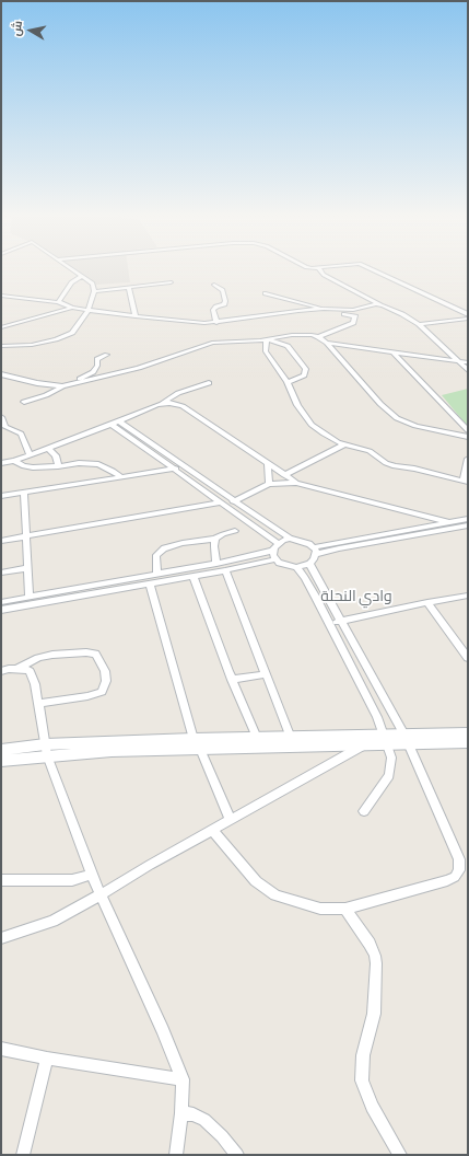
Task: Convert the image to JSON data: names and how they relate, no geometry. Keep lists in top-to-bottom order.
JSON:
{
  "districts": ["وادي النحلة"],
  "north": "left"
}
